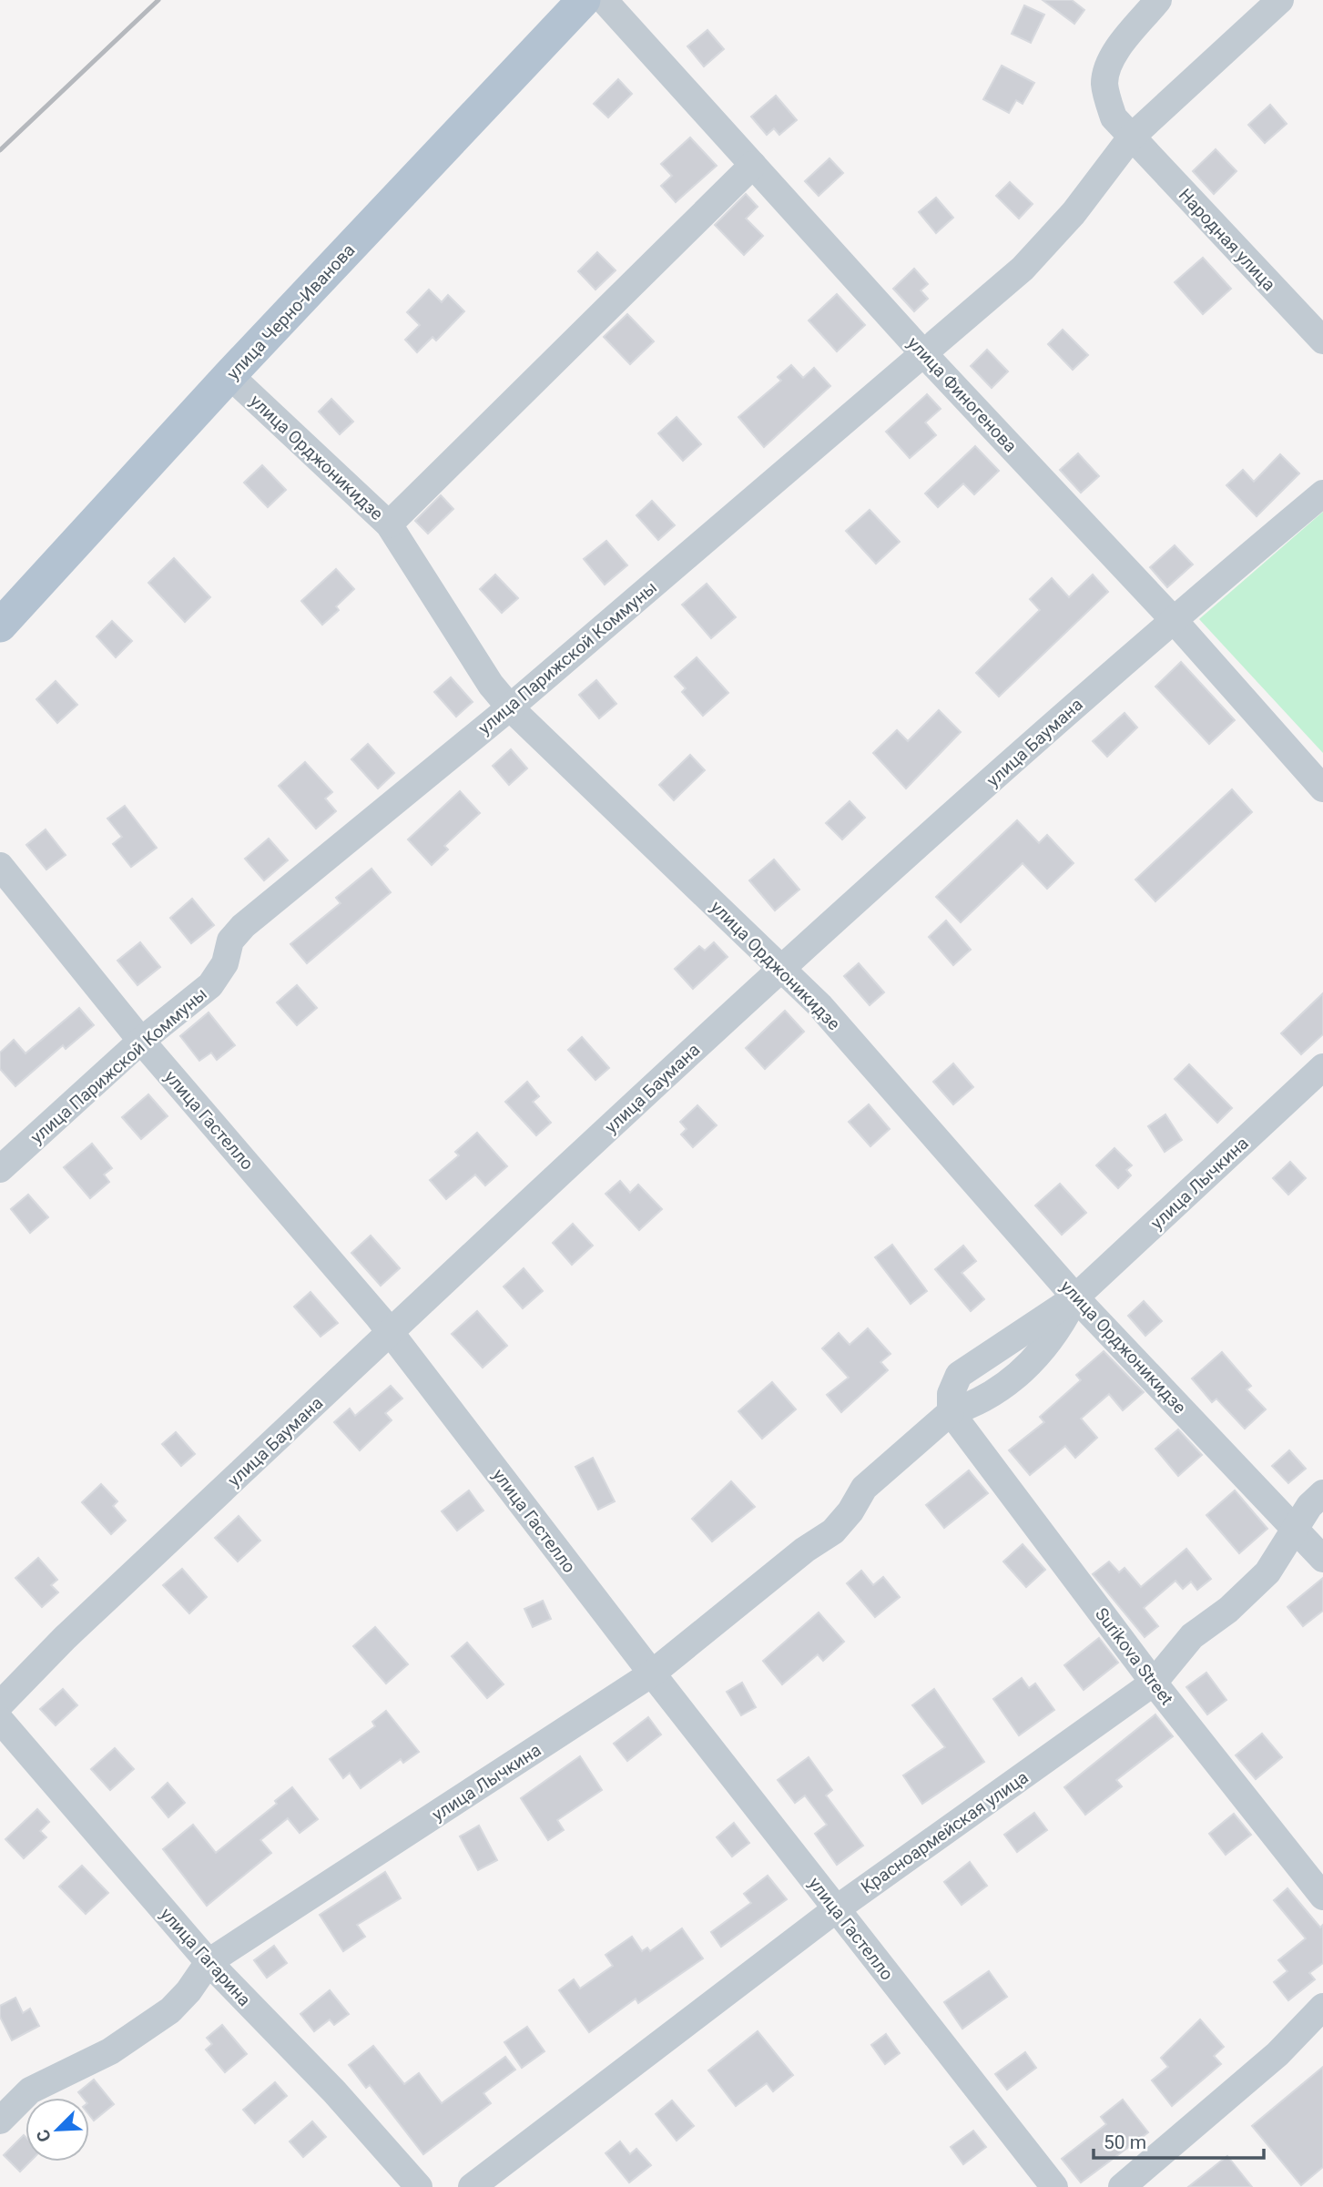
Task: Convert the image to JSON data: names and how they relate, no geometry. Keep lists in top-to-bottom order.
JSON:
{
  "streets": {
    "main road": ["улица Черно-Иванова"],
    "street": [
      "Народная улица",
      "улица Финогенова",
      "улица Орджоникидзе",
      "улица Парижской Коммуны",
      "улица Баумана",
      "улица Гастелло",
      "улица Лычкина",
      "Surikova Street",
      "Красноармейская улица",
      "улица Гагарина"
    ]
  },
  "crossings": [
    ["Народная улица", "улица Парижской Коммуны"],
    ["улица Черно-Иванова", "улица Орджоникидзе"],
    ["улица Финогенова", "улица Парижской Коммуны"],
    ["улица Финогенова", "улица Баумана"],
    ["улица Орджоникидзе", "улица Парижской Коммуны"],
    ["улица Орджоникидзе", "улица Баумана"],
    ["улица Орджоникидзе", "улица Лычкина"],
    ["улица Орджоникидзе", "Красноармейская улица"],
    ["улица Парижской Коммуны", "улица Гастелло"],
    ["улица Баумана", "улица Гастелло"],
    ["улица Гастелло", "улица Лычкина"],
    ["улица Гастелло", "Красноармейская улица"],
    ["улица Лычкина", "Surikova Street"],
    ["улица Лычкина", "улица Гагарина"],
    ["Surikova Street", "Красноармейская улица"]
  ],
  "scale_bar": "50 m",
  "north": "bottom left"
}
